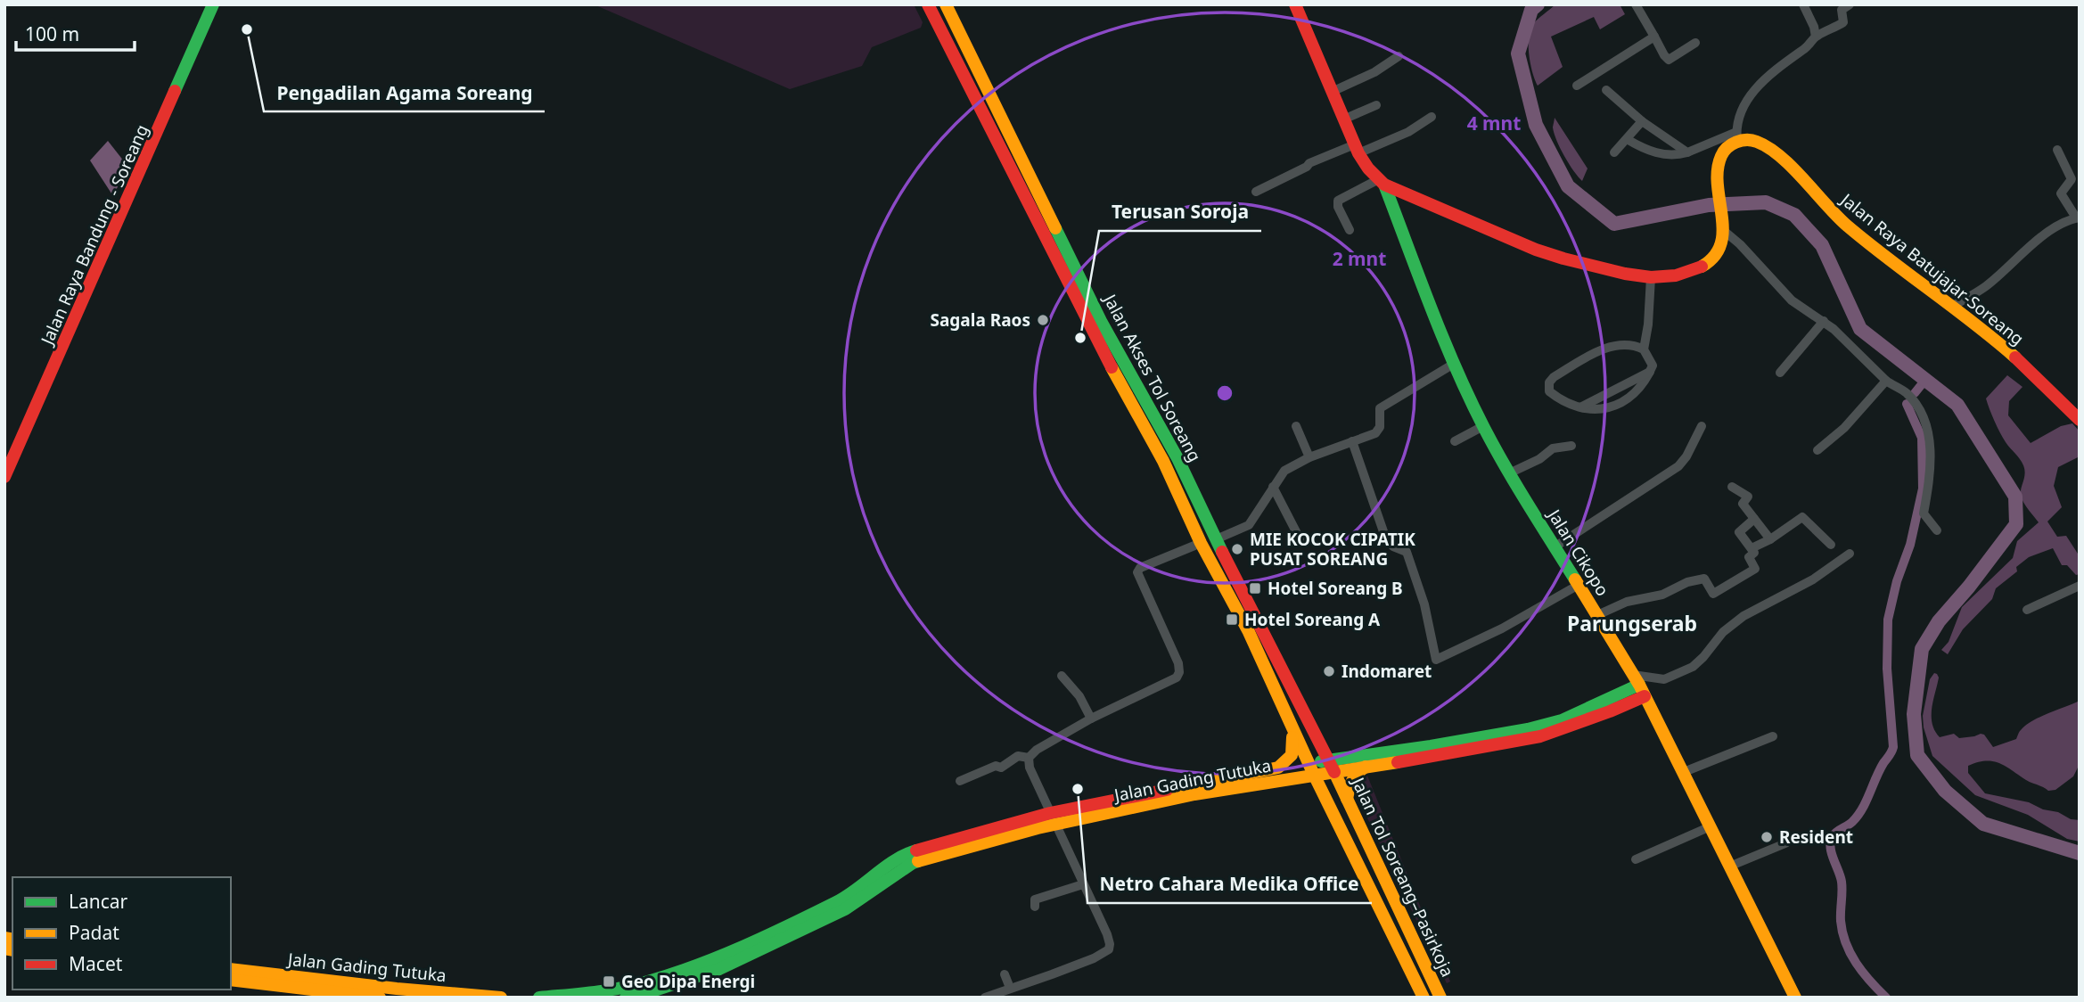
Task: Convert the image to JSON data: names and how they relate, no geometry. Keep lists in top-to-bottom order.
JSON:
{
  "streets": {
    "main road": [
      "Jalan Raya Bandung - Soreang",
      "Jalan Raya Batujajar-Soreang",
      "Jalan Akses Tol Soreang",
      "Jalan Cikopo",
      "Jalan Gading Tutuka",
      "Jalan Tol Soreang–Pasirkoja"
    ]
  },
  "crossings": [
    ["Jalan Akses Tol Soreang", "Jalan Gading Tutuka"],
    ["Jalan Akses Tol Soreang", "Jalan Tol Soreang–Pasirkoja"],
    ["Jalan Cikopo", "Jalan Gading Tutuka"],
    ["Jalan Gading Tutuka", "Jalan Tol Soreang–Pasirkoja"]
  ],
  "districts": ["Parungserab"],
  "places": {
    "other": [
      "Pengadilan Agama Soreang",
      "Sagala Raos",
      "Terusan Soroja",
      "MIE KOCOK CIPATIK PUSAT SOREANG",
      "Indomaret",
      "Netro Cahara Medika Office",
      "Resident"
    ],
    "transit": ["Hotel Soreang B", "Hotel Soreang A", "Geo Dipa Energi"]
  },
  "legend": ["Lancar", "Padat", "Macet"],
  "scale_bar": "100 m",
  "rings": ["4 mnt", "2 mnt"]
}
